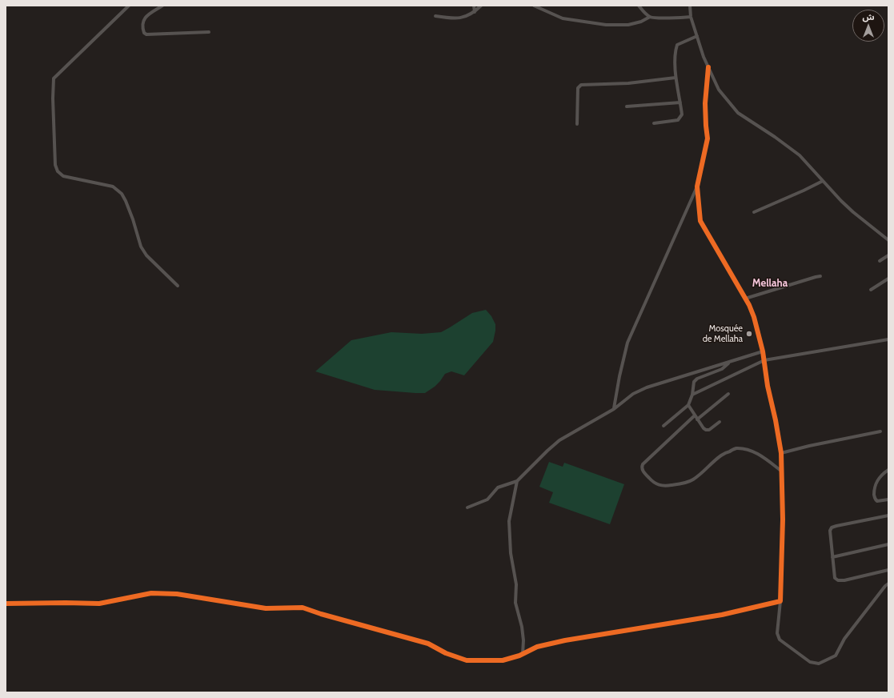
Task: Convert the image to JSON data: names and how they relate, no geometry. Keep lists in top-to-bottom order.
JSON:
{
  "districts": ["Mellaha"],
  "places": ["Mosquée de Mellaha"],
  "north": "top"
}
